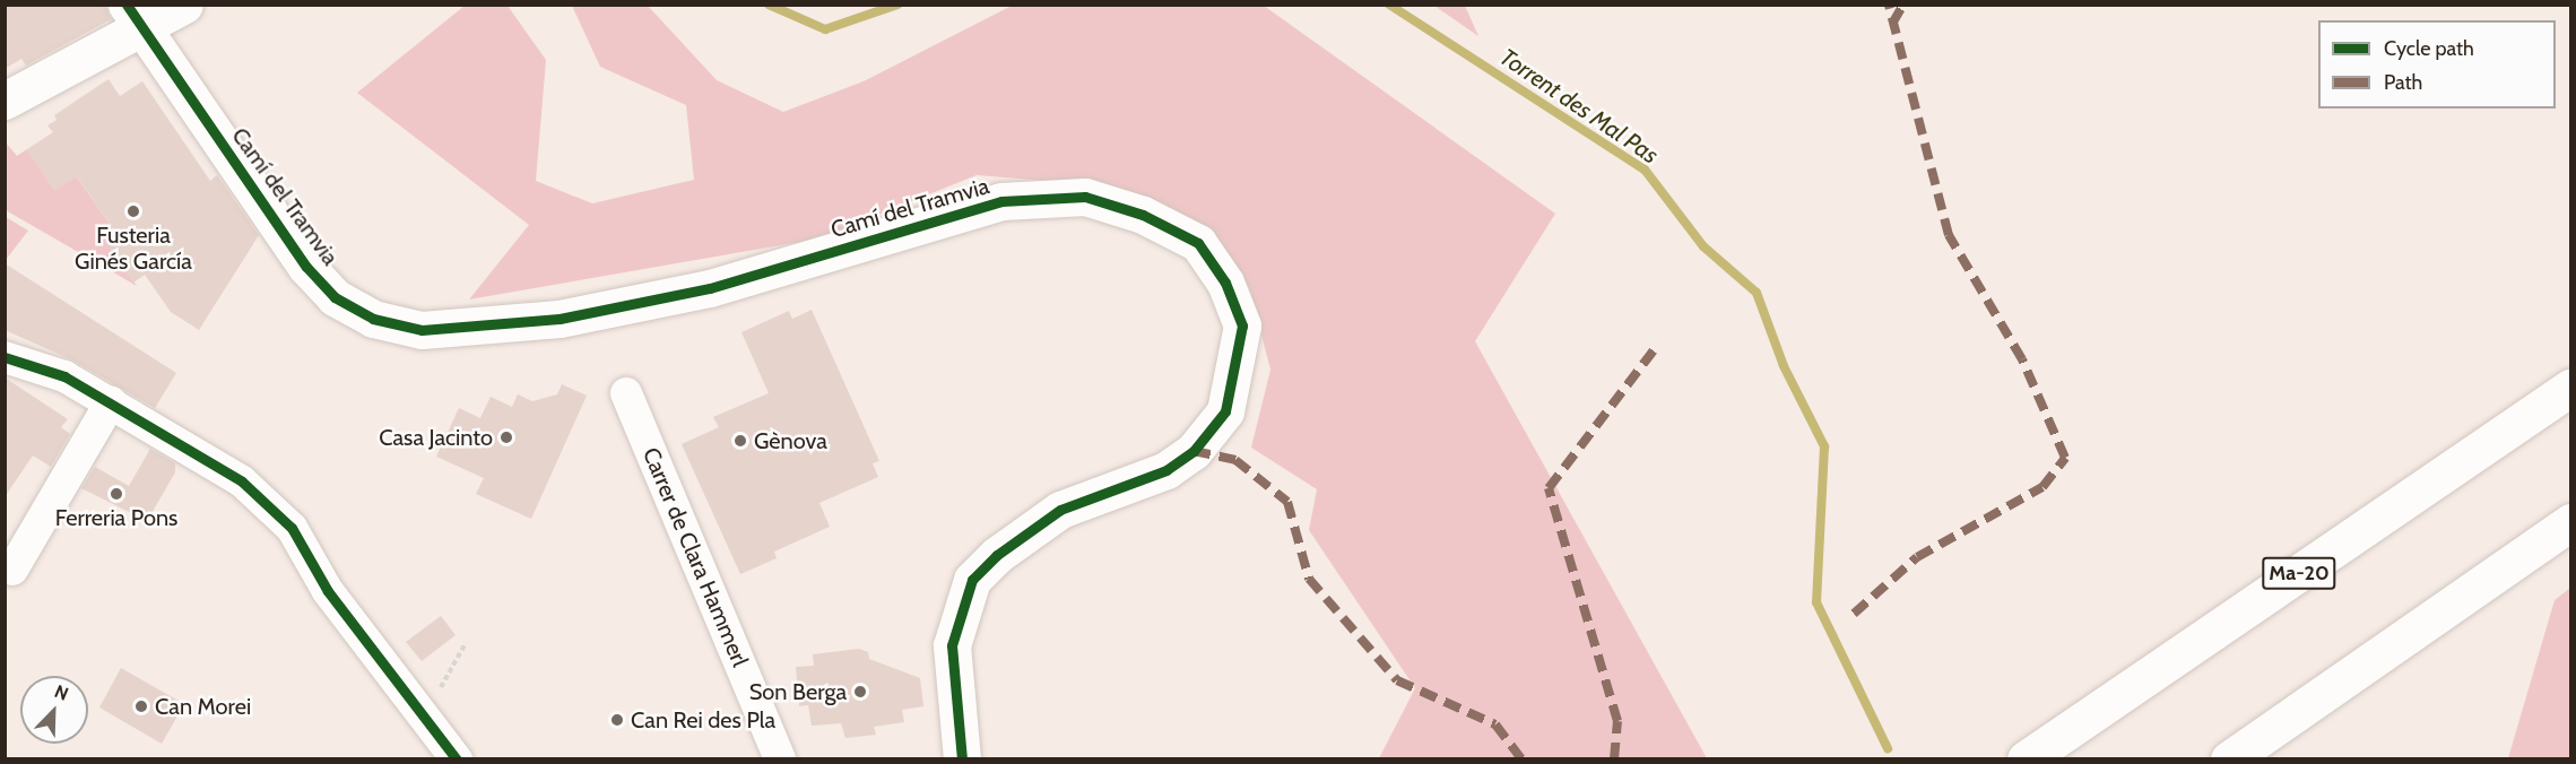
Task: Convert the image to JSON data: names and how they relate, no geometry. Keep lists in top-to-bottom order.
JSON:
{
  "streets": {
    "main road": ["Camí del Tramvia", "Ma-20"],
    "street": ["Carrer de Clara Hammerl"]
  },
  "water": ["Torrent des Mal Pas"],
  "places": [
    "Fusteria Ginés García",
    "Casa Jacinto",
    "Gènova",
    "Ferreria Pons",
    "Son Berga",
    "Can Morei",
    "Can Rei des Pla"
  ],
  "legend": ["Cycle path", "Path"],
  "north": "top right"
}
